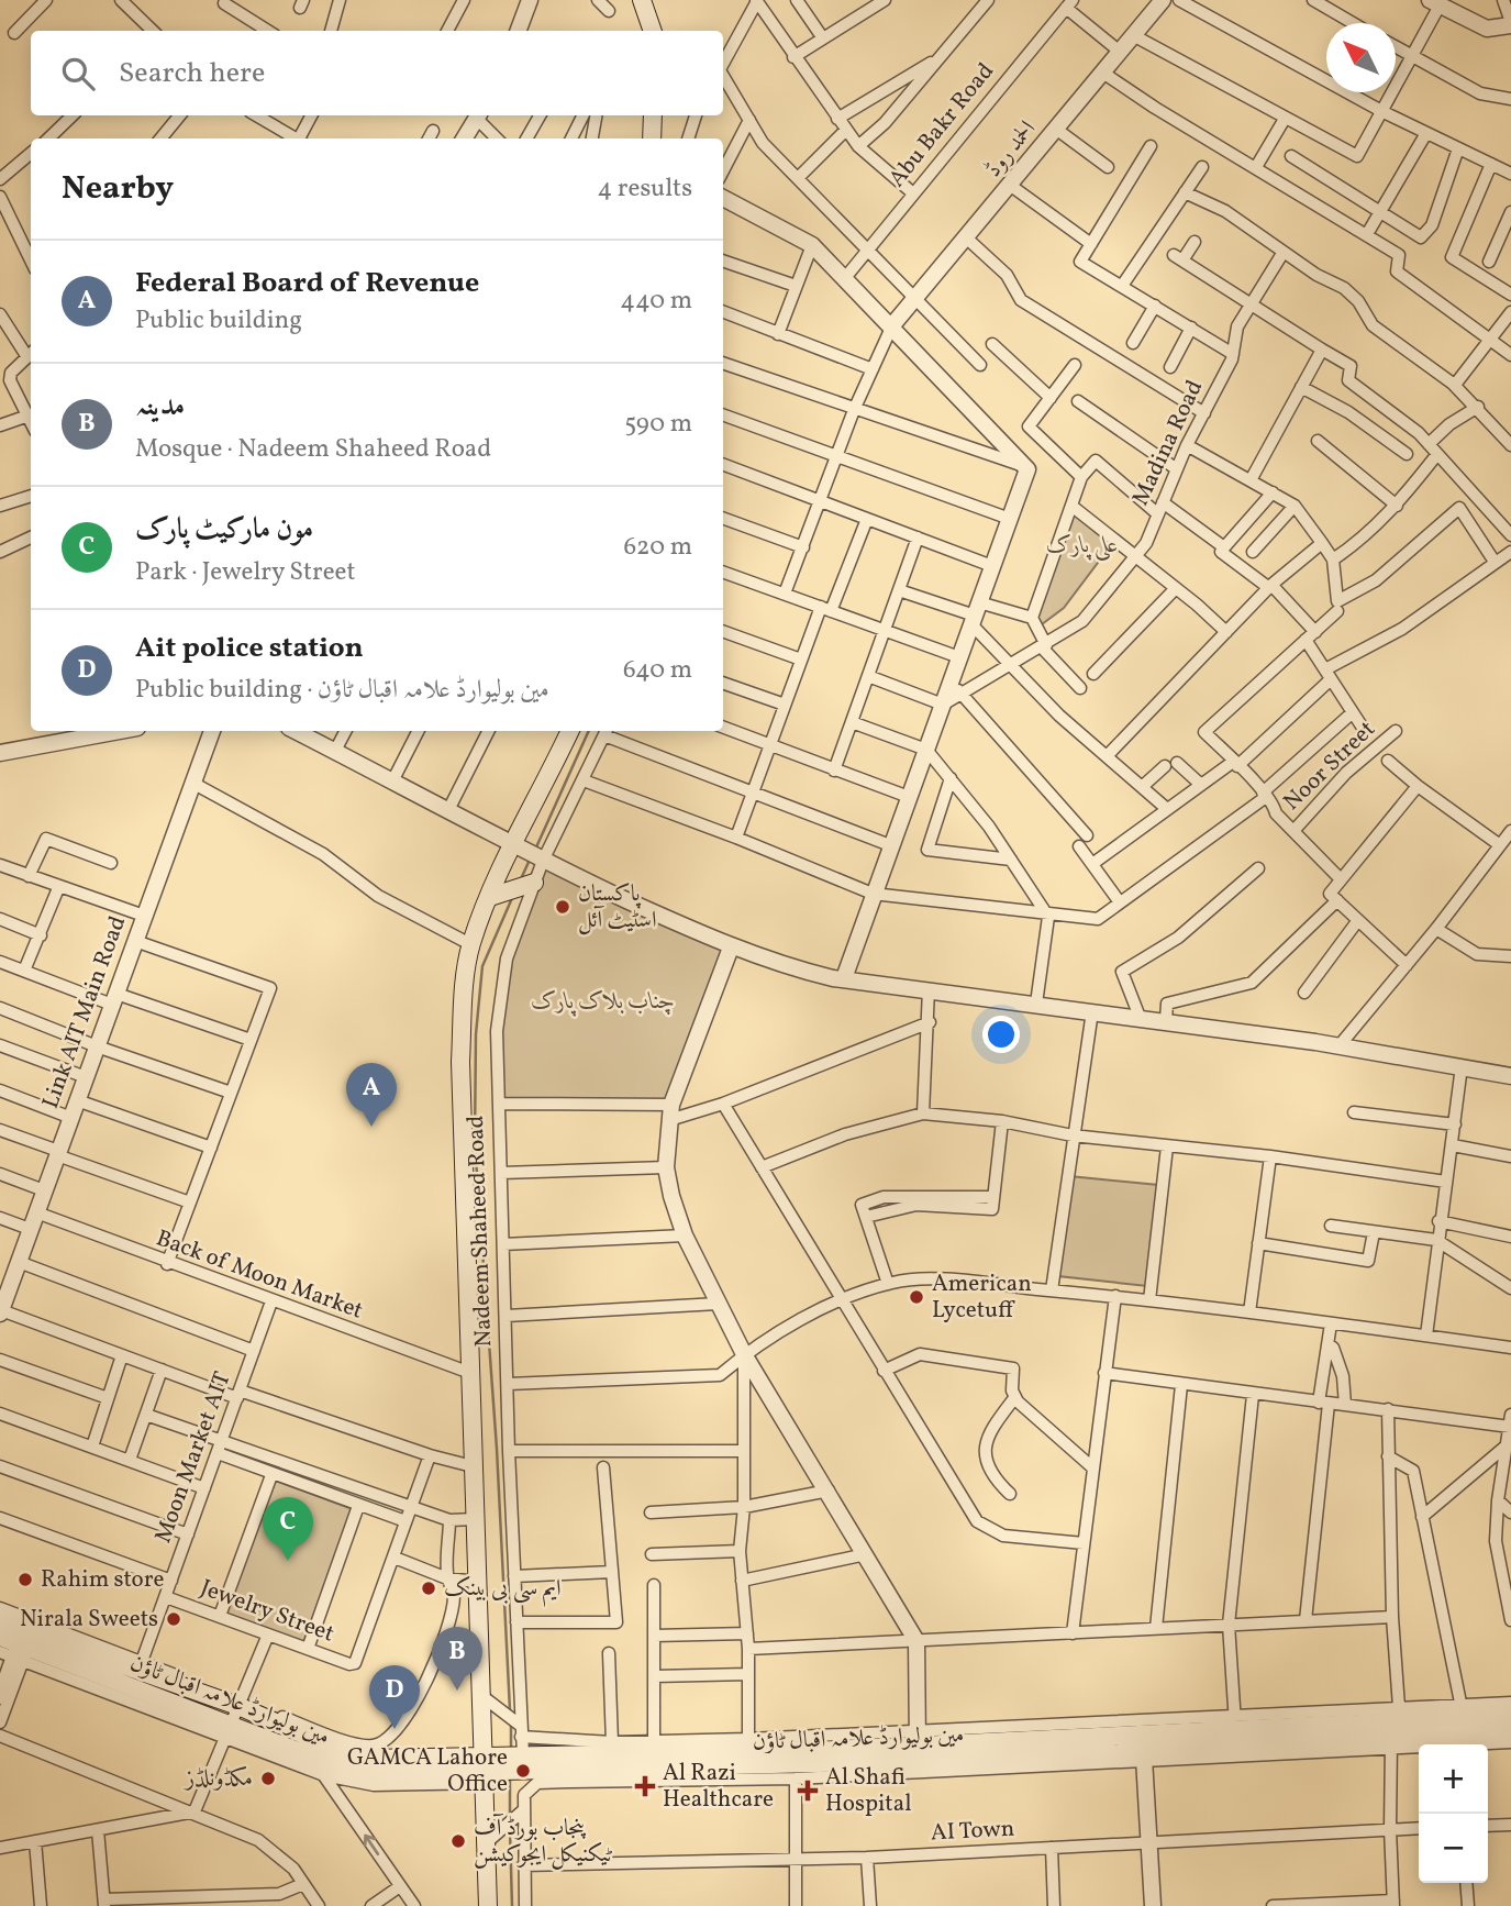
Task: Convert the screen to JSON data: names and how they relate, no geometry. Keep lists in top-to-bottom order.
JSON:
{
  "streets": {
    "main road": ["Nadeem Shaheed Road", "مین بولیوارڈ علامہ اقبال ٹاؤن"],
    "street": [
      "Abu Bakr Road",
      "الحمد روڈ",
      "Madina Road",
      "Noor Street",
      "Link AIT Main Road",
      "Back of Moon Market",
      "Moon Market AIT",
      "Jewelry Street",
      "AI Town"
    ]
  },
  "crossings": [
    ["Link AIT Main Road", "Back of Moon Market"],
    ["Nadeem Shaheed Road", "Back of Moon Market"],
    ["Nadeem Shaheed Road", "مین بولیوارڈ علامہ اقبال ٹاؤن"],
    ["Back of Moon Market", "Moon Market AIT"],
    ["Moon Market AIT", "Jewelry Street"],
    ["Moon Market AIT", "مین بولیوارڈ علامہ اقبال ٹاؤن"]
  ],
  "parks": ["علی پارک", "چناب بلاک پارک"],
  "places": {
    "other": [
      "پاکستان اسٹیٹ آئل",
      "American Lycetuff",
      "Rahim store",
      "ایم سی بی بینک",
      "Nirala Sweets",
      "GAMCA Lahore Office",
      "مکڈونلڈز",
      "پنجاب بورڈ آف ٹیکنیکل ایجوکیشن"
    ],
    "health": ["Al Razi Healthcare", "Al Shafi Hospital"]
  },
  "north": "top left",
  "page": {
    "search": "Search here",
    "heading": ["Nearby", "4 results"],
    "list": [
      {
        "mark": "A",
        "name": "Federal Board of Revenue",
        "note": "Public building",
        "value": "440 m"
      },
      {
        "mark": "B",
        "name": "مدینہ",
        "note": "Mosque · Nadeem Shaheed Road",
        "value": "590 m"
      },
      {
        "mark": "C",
        "name": "مون مارکیٹ پارک",
        "note": "Park · Jewelry Street",
        "value": "620 m"
      },
      {
        "mark": "D",
        "name": "Ait police station",
        "note": "Public building · مین بولیوارڈ علامہ اقبال ٹاؤن",
        "value": "640 m"
      }
    ],
    "pins": [
      "A",
      "C",
      "B",
      "D"
    ],
    "map_buttons": ["+", "−"]
  }
}
